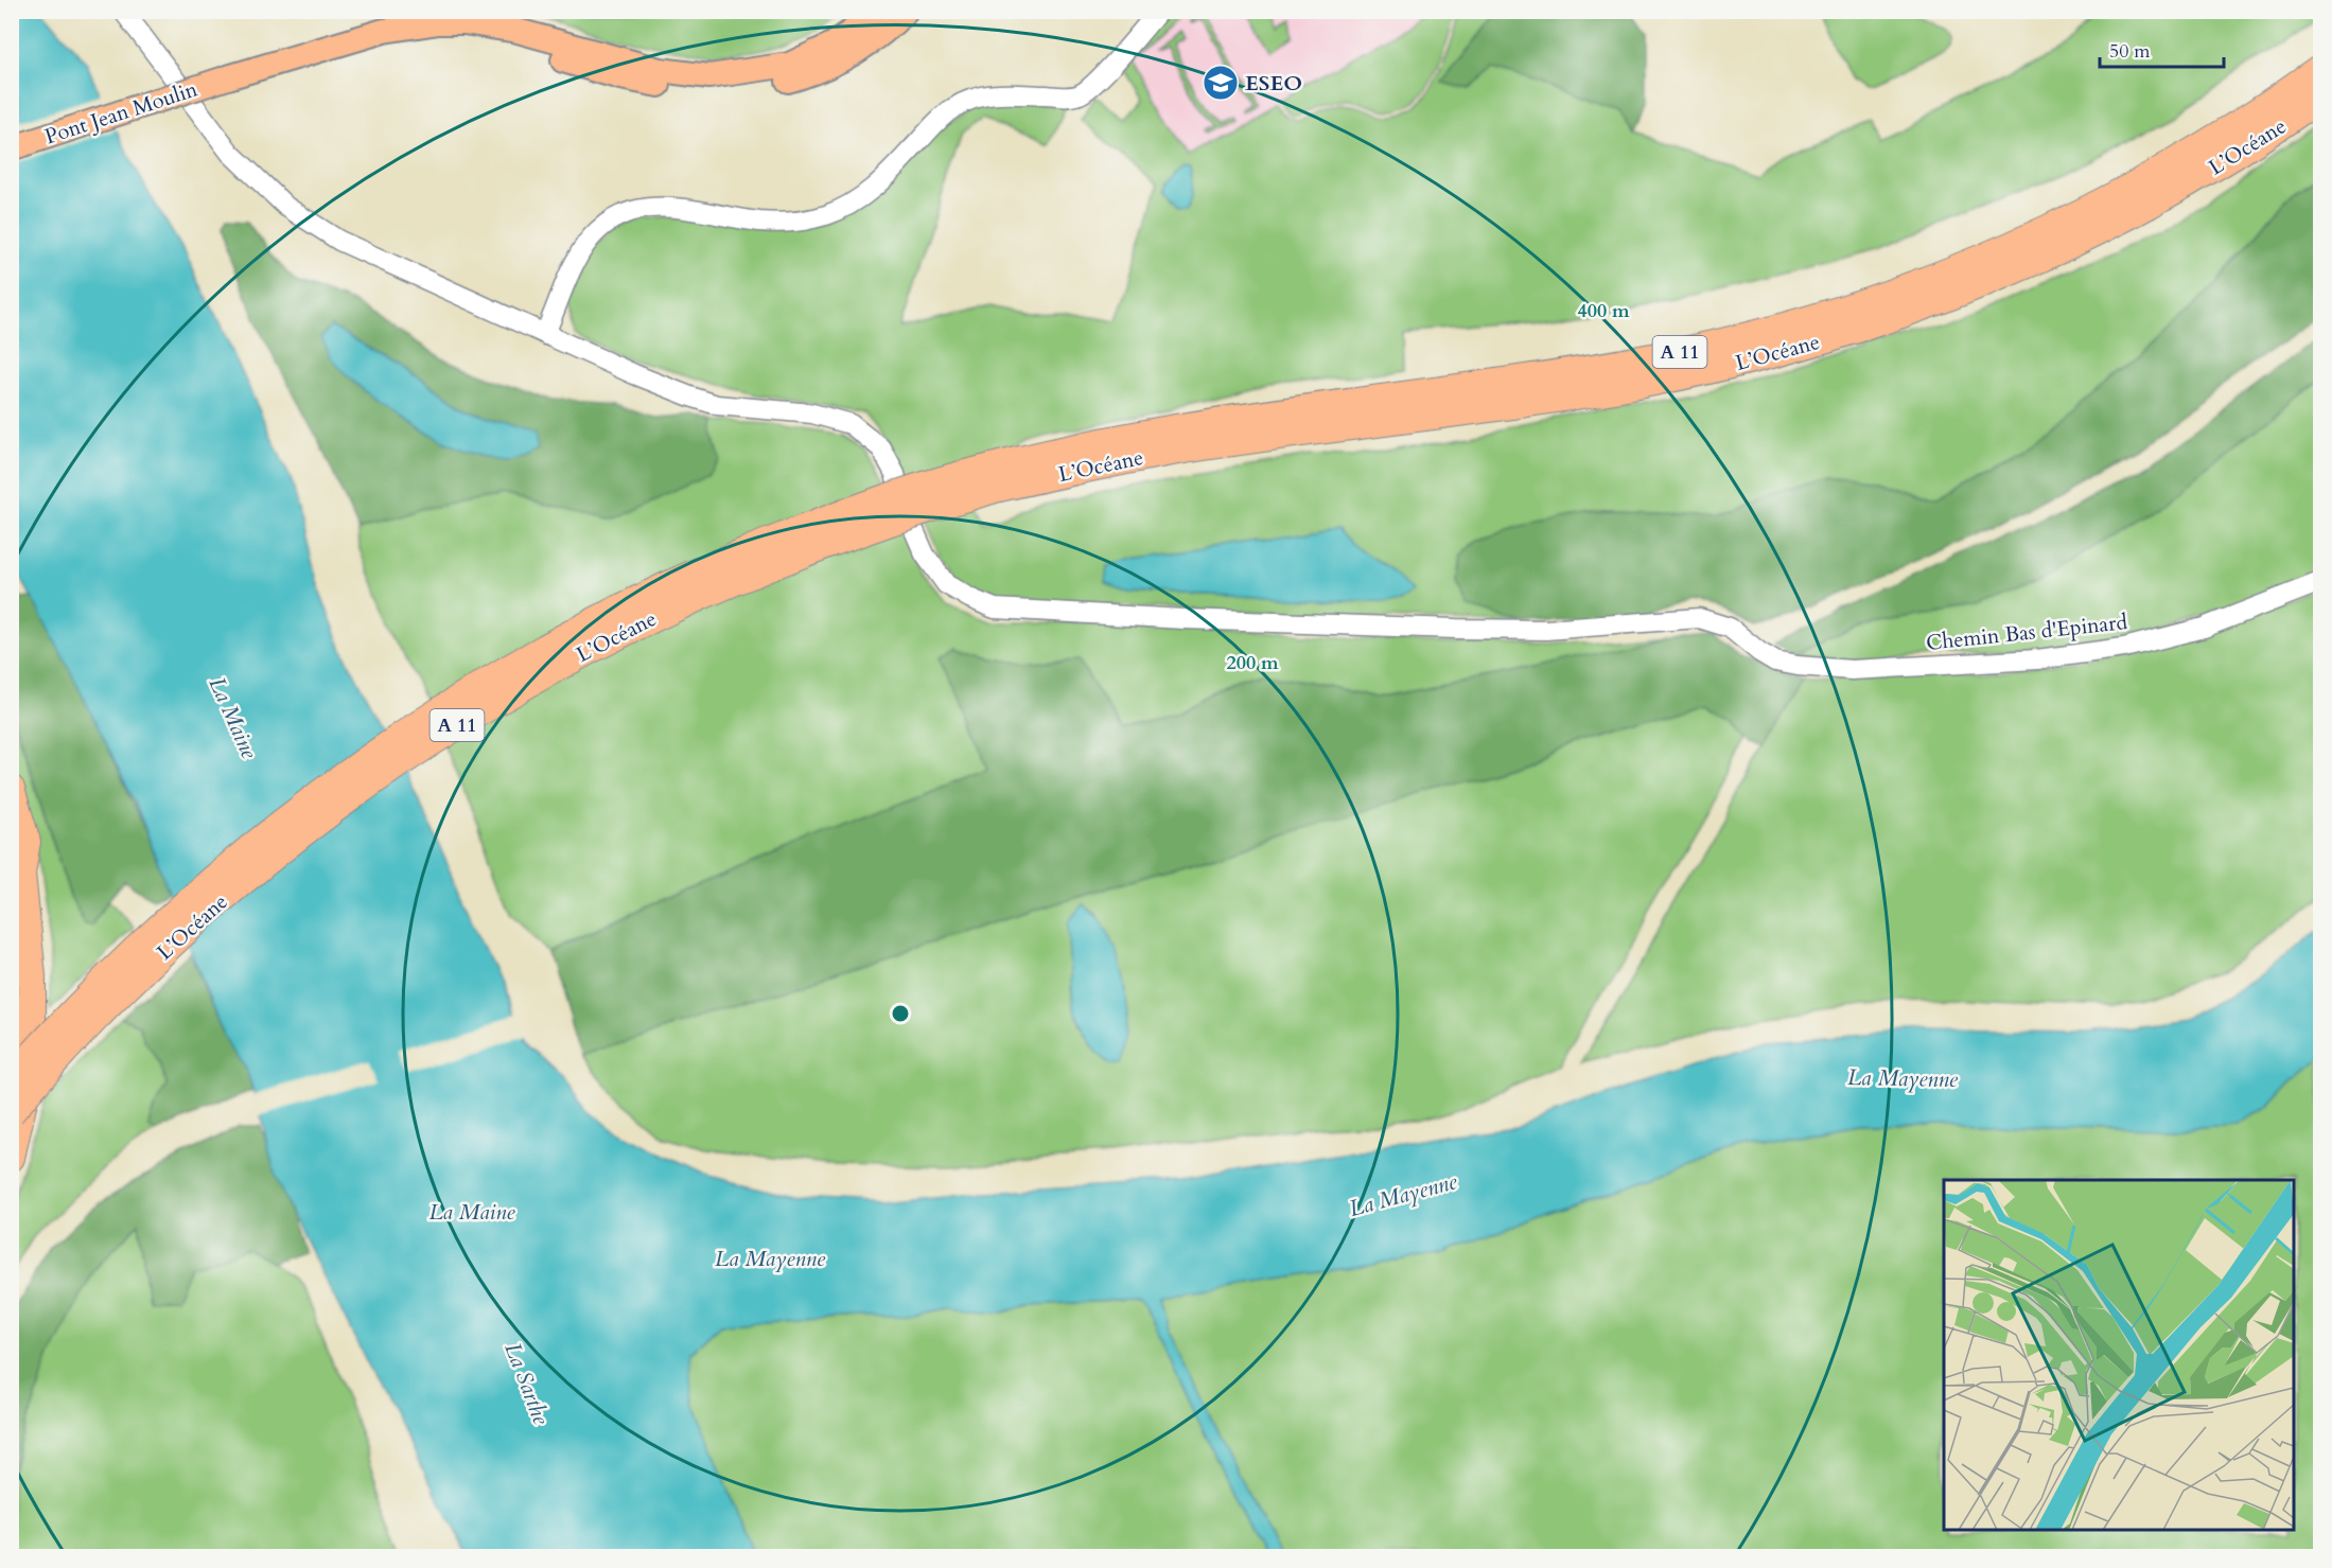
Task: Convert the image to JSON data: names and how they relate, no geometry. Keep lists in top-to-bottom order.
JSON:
{
  "streets": {
    "highway": ["L’Océane", "A 11"],
    "main road": ["Pont Jean Moulin"],
    "street": ["Chemin Bas d'Epinard"]
  },
  "water": ["La Maine", "La Mayenne", "La Sarthe"],
  "places": {
    "school or university": ["ESEO"]
  },
  "scale_bar": "50 m",
  "rings": ["400 m", "200 m"]
}
